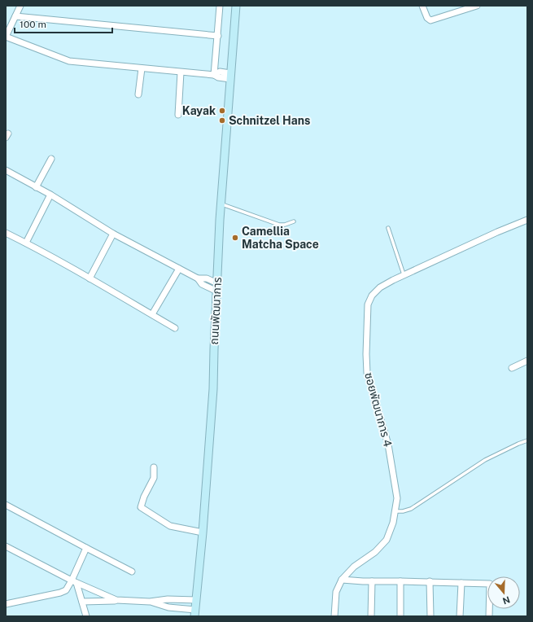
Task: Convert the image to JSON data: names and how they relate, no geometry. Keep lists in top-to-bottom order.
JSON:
{
  "streets": {
    "street": ["ถนนพัฒนาการ", "ซอยพัฒนาการ 4"]
  },
  "places": ["Kayak", "Schnitzel Hans", "Camellia Matcha Space"],
  "scale_bar": "100 m",
  "north": "bottom"
}
